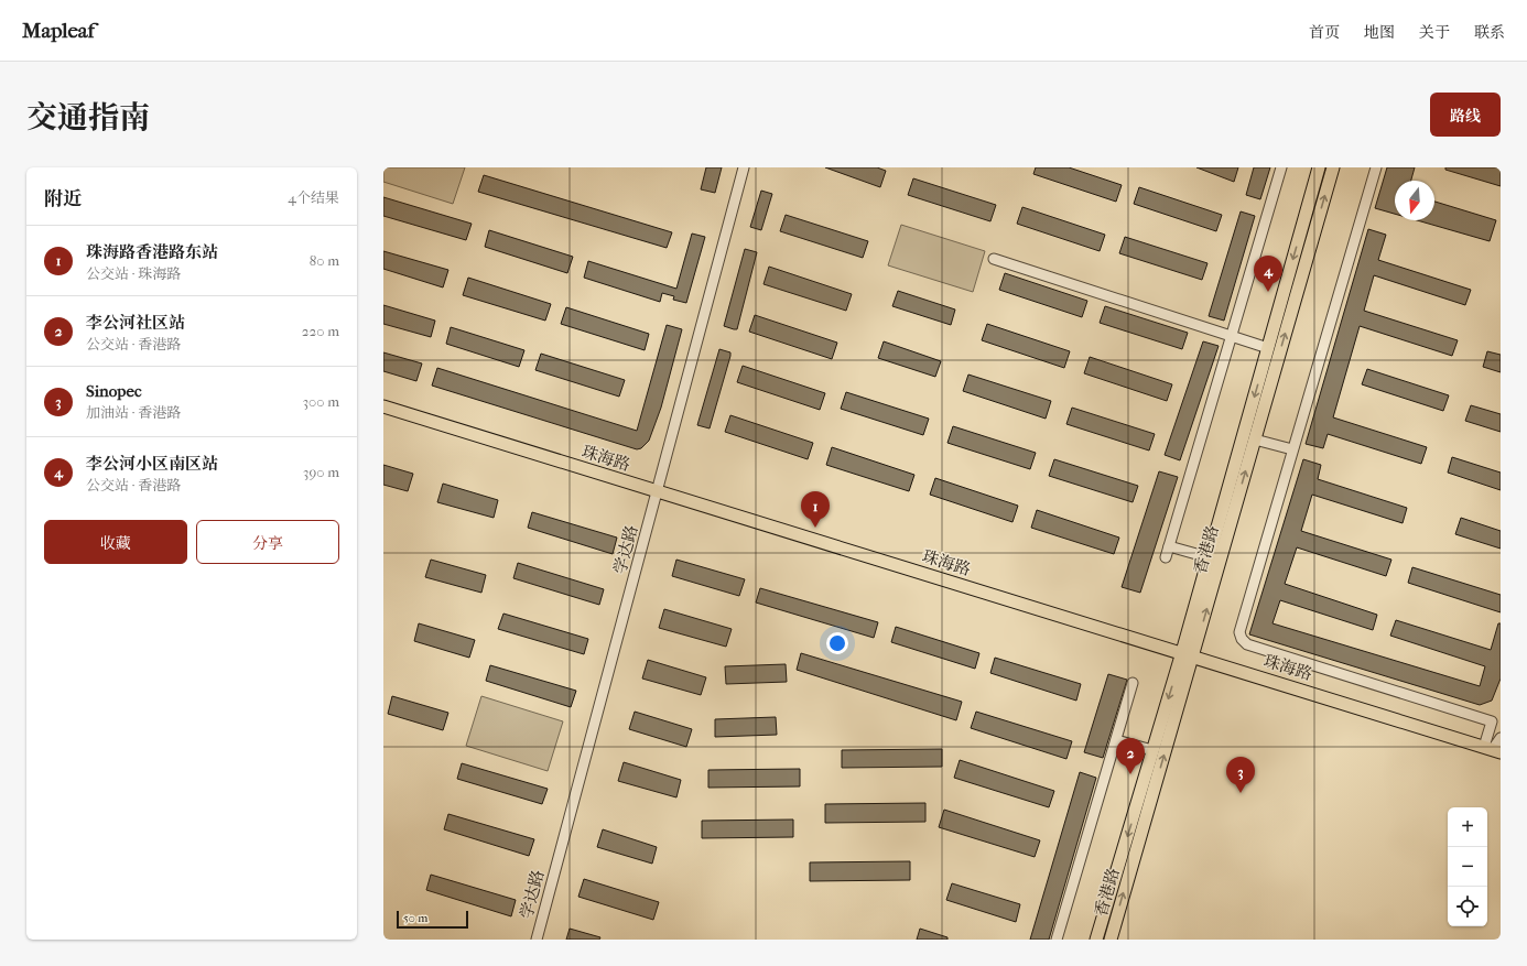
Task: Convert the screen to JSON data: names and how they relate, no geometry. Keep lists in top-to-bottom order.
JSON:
{
  "streets": {
    "main road": ["珠海路", "香港路"],
    "street": ["学达路"]
  },
  "crossings": [
    ["珠海路", "学达路"],
    ["珠海路", "香港路"]
  ],
  "scale_bar": "50 m",
  "north": "bottom",
  "page": {
    "header": "Mapleaf",
    "nav": [
      "首页",
      "地图",
      "关于",
      "联系"
    ],
    "title": "交通指南",
    "buttons": [
      "路线",
      ["收藏", "分享"]
    ],
    "heading": ["附近", "4个结果"],
    "list": [
      {
        "mark": "1",
        "name": "珠海路香港路东站",
        "note": "公交站 · 珠海路",
        "value": "80 m"
      },
      {
        "mark": "2",
        "name": "李公河社区站",
        "note": "公交站 · 香港路",
        "value": "220 m"
      },
      {
        "mark": "3",
        "name": "Sinopec",
        "note": "加油站 · 香港路",
        "value": "300 m"
      },
      {
        "mark": "4",
        "name": "李公河小区南区站",
        "note": "公交站 · 香港路",
        "value": "390 m"
      }
    ],
    "pins": [
      "4",
      "1",
      "2",
      "3"
    ],
    "map_buttons": ["+", "−"],
    "scale": "50 m"
  }
}
